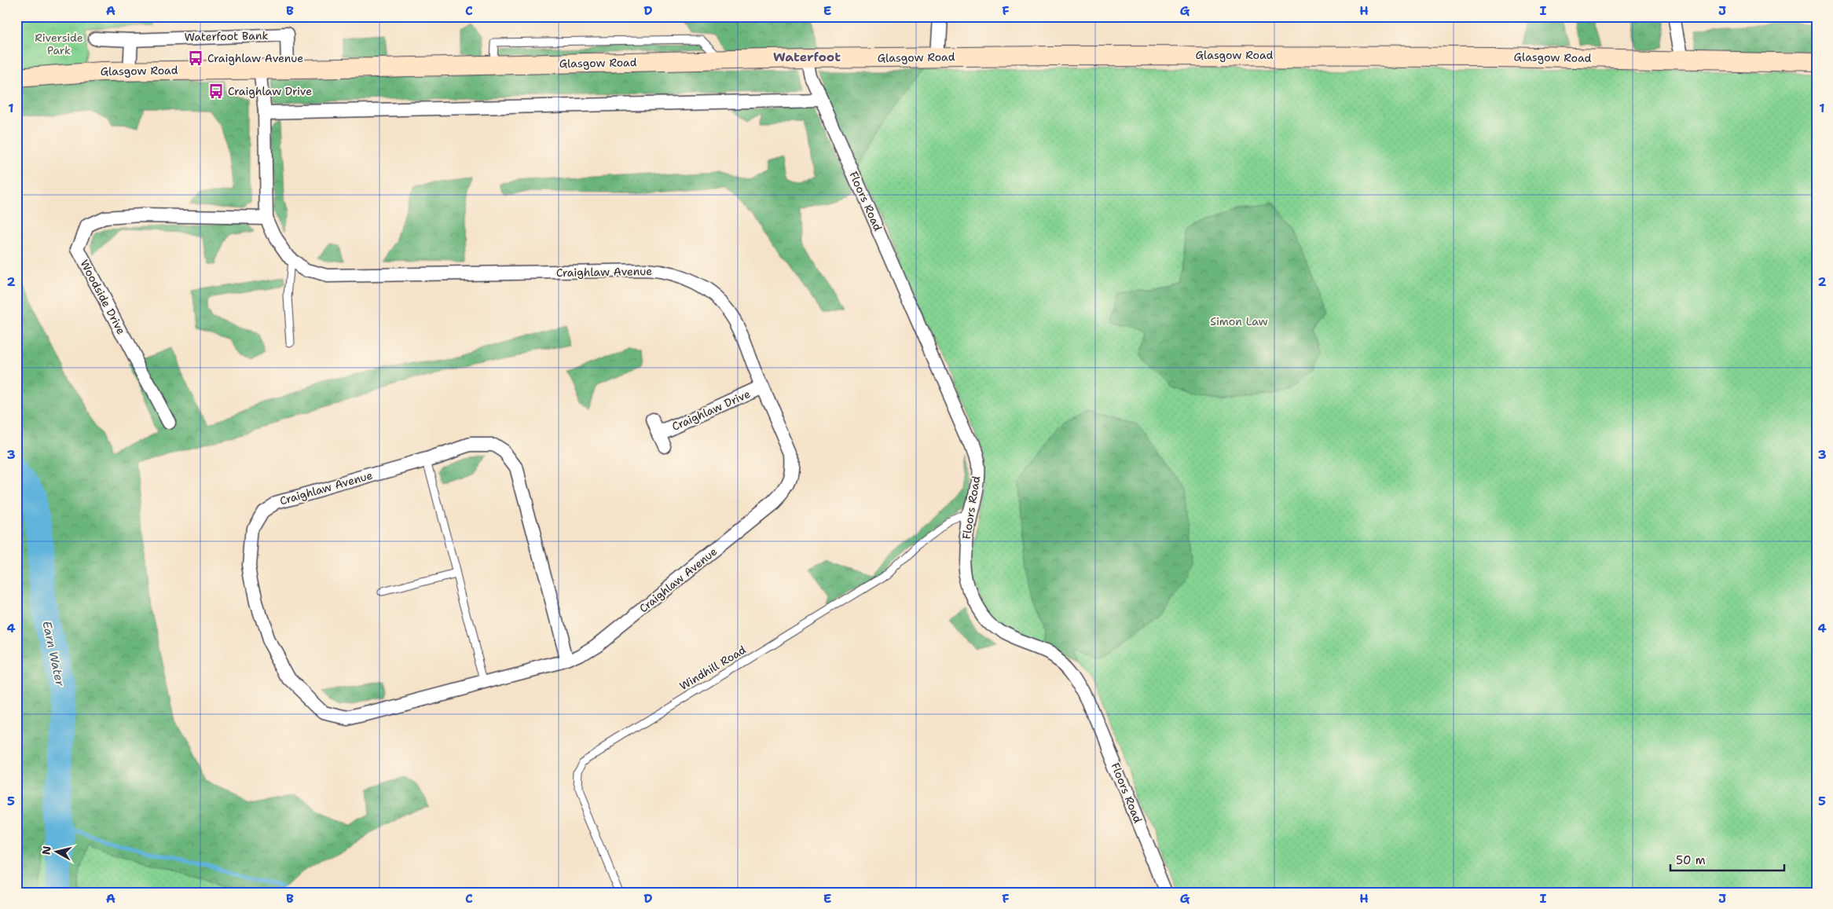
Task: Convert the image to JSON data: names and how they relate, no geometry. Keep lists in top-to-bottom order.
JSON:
{
  "streets": {
    "main road": ["Glasgow Road"],
    "street": [
      "Waterfoot Bank",
      "Floors Road",
      "Craighlaw Avenue",
      "Woodside Drive",
      "Craighlaw Drive"
    ],
    "lane": ["Windhill Road"]
  },
  "crossings": [
    ["Waterfoot Bank", "Glasgow Road"],
    ["Glasgow Road", "Floors Road"],
    ["Glasgow Road", "Craighlaw Avenue"],
    ["Floors Road", "Windhill Road"],
    ["Craighlaw Avenue", "Woodside Drive"],
    ["Craighlaw Avenue", "Craighlaw Drive"]
  ],
  "districts": ["Waterfoot"],
  "water": ["Earn Water"],
  "parks": ["Riverside Park", "Simon Law"],
  "places": {
    "bus stop": ["Craighlaw Avenue", "Craighlaw Drive"]
  },
  "scale_bar": "50 m",
  "north": "left",
  "grid": {
    "columns": [
      "A",
      "B",
      "C",
      "D",
      "E",
      "F",
      "G",
      "H",
      "I",
      "J"
    ],
    "rows": [
      "1",
      "2",
      "3",
      "4",
      "5"
    ]
  }
}
